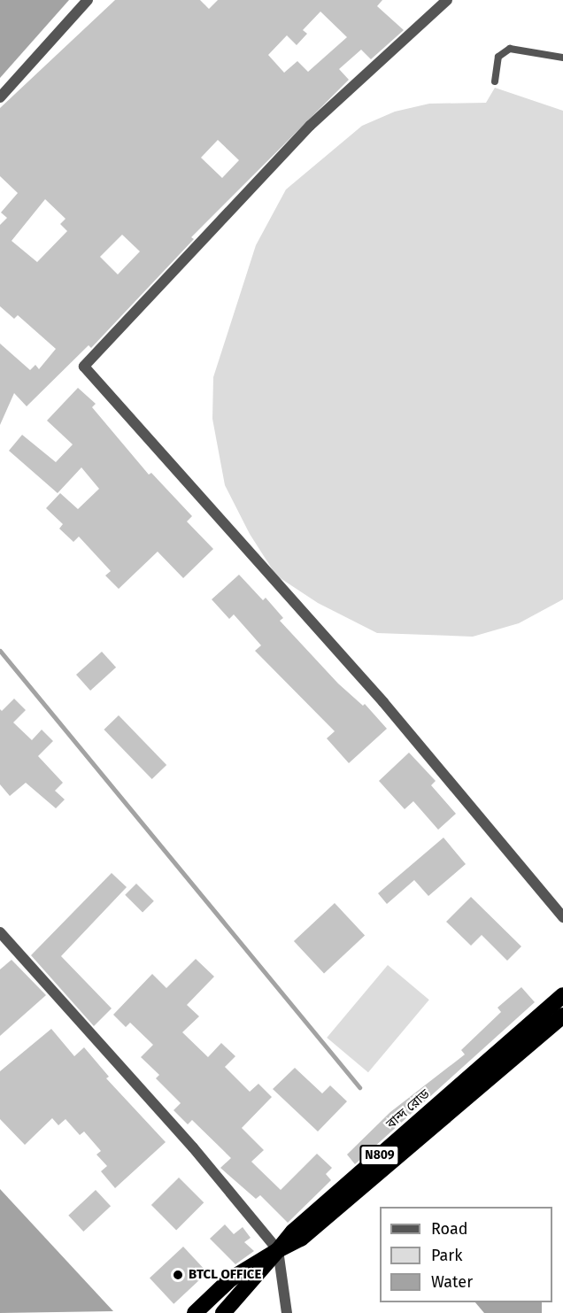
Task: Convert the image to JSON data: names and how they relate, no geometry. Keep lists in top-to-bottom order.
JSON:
{
  "streets": {
    "highway": ["বান্দ রোড", "N809"]
  },
  "places": ["BTCL OFFICE"],
  "legend": ["Road", "Park", "Water"]
}
